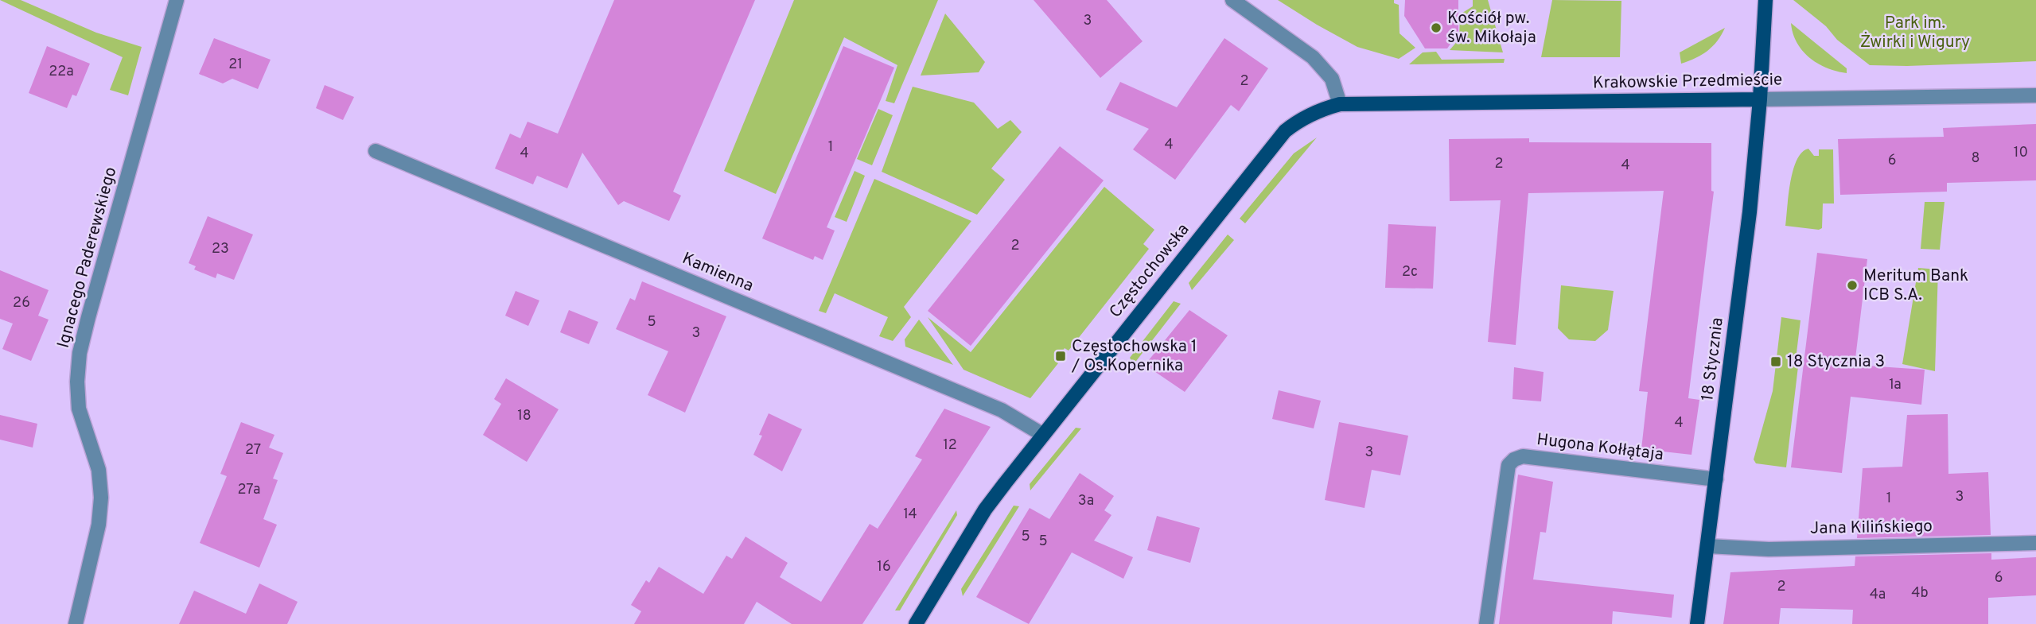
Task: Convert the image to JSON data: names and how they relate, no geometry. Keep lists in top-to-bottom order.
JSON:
{
  "streets": {
    "main road": ["Krakowskie Przedmieście", "Częstochowska", "18 Stycznia"],
    "street": [
      "Ignacego Paderewskiego",
      "Kamienna",
      "Hugona Kołłątaja",
      "Jana Kilińskiego"
    ]
  },
  "crossings": [
    ["Krakowskie Przedmieście", "Częstochowska"],
    ["Krakowskie Przedmieście", "18 Stycznia"],
    ["Częstochowska", "Kamienna"],
    ["18 Stycznia", "Hugona Kołłątaja"],
    ["18 Stycznia", "Jana Kilińskiego"]
  ],
  "parks": ["Park im. Żwirki i Wigury"],
  "places": {
    "other": ["Kościół pw. św. Mikołaja", "Meritum Bank ICB S.A."],
    "transit": ["Częstochowska 1 / Os.Kopernika", "18 Stycznia 3"]
  },
  "house_numbers": [
    "3",
    "21",
    "22a",
    "2",
    "4",
    "1",
    "10",
    "4",
    "8",
    "6",
    "2",
    "4",
    "2",
    "23",
    "2c",
    "26",
    "5",
    "3",
    "1a",
    "18",
    "4",
    "12",
    "27",
    "3",
    "27a",
    "3",
    "1",
    "3a",
    "14",
    "5",
    "5",
    "16",
    "6",
    "2",
    "4b",
    "4a"
  ]
}
